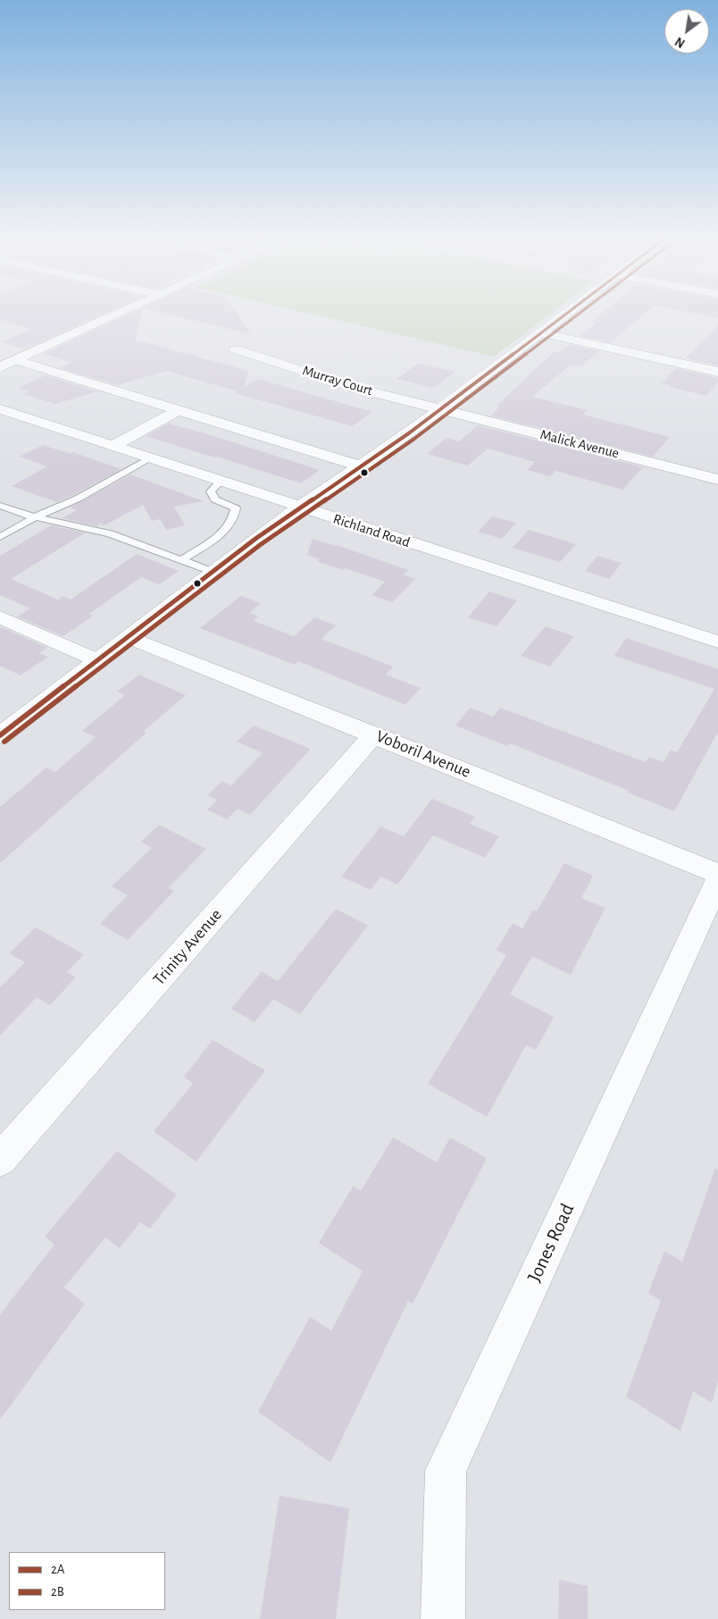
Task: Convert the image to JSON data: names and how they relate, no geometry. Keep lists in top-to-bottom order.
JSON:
{
  "streets": {
    "street": [
      "Murray Court",
      "Malick Avenue",
      "Richland Road",
      "Voboril Avenue",
      "Trinity Avenue",
      "Jones Road"
    ]
  },
  "crossings": [
    ["Murray Court", "Malick Avenue"],
    ["Voboril Avenue", "Trinity Avenue"]
  ],
  "lines": ["transit line 2A", "transit line 2B"],
  "legend": ["2A", "2B"],
  "north": "bottom left"
}
